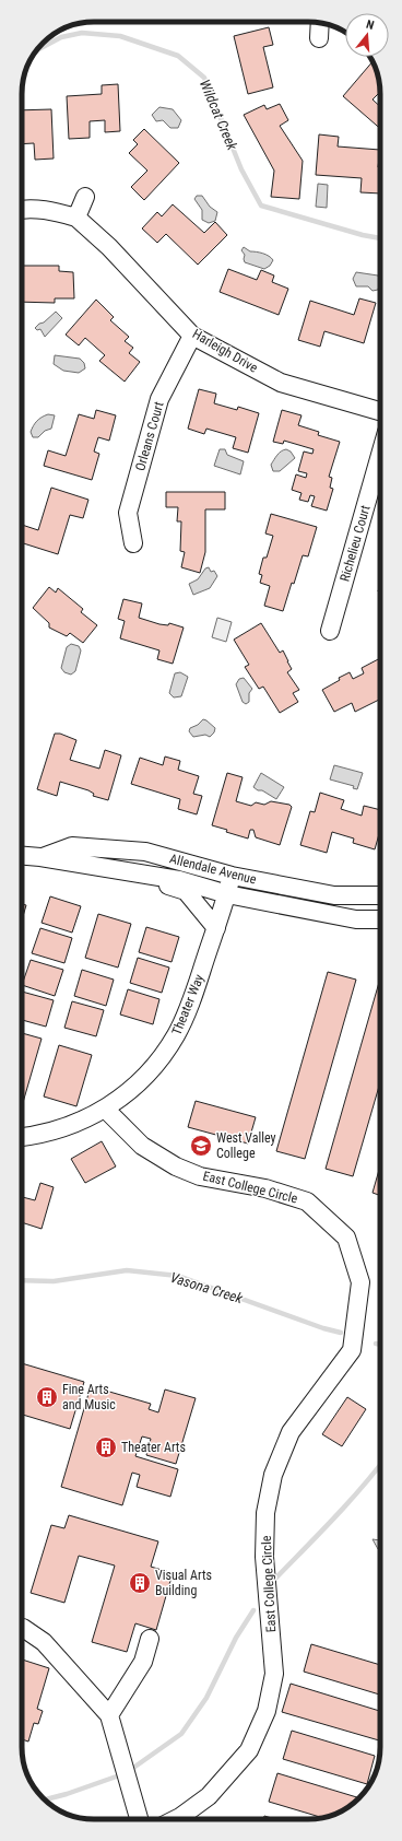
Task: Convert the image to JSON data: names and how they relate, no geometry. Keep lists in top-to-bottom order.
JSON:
{
  "streets": {
    "street": [
      "Harleigh Drive",
      "Orleans Court",
      "Richelieu Court",
      "Allendale Avenue",
      "Theater Way",
      "East College Circle"
    ]
  },
  "crossings": [
    ["Harleigh Drive", "Orleans Court"],
    ["Allendale Avenue", "Theater Way"],
    ["Theater Way", "East College Circle"]
  ],
  "water": ["Wildcat Creek", "Vasona Creek"],
  "places": {
    "school or university": ["West Valley College"],
    "building": ["Fine Arts and Music", "Theater Arts", "Visual Arts Building"]
  },
  "north": "top"
}
